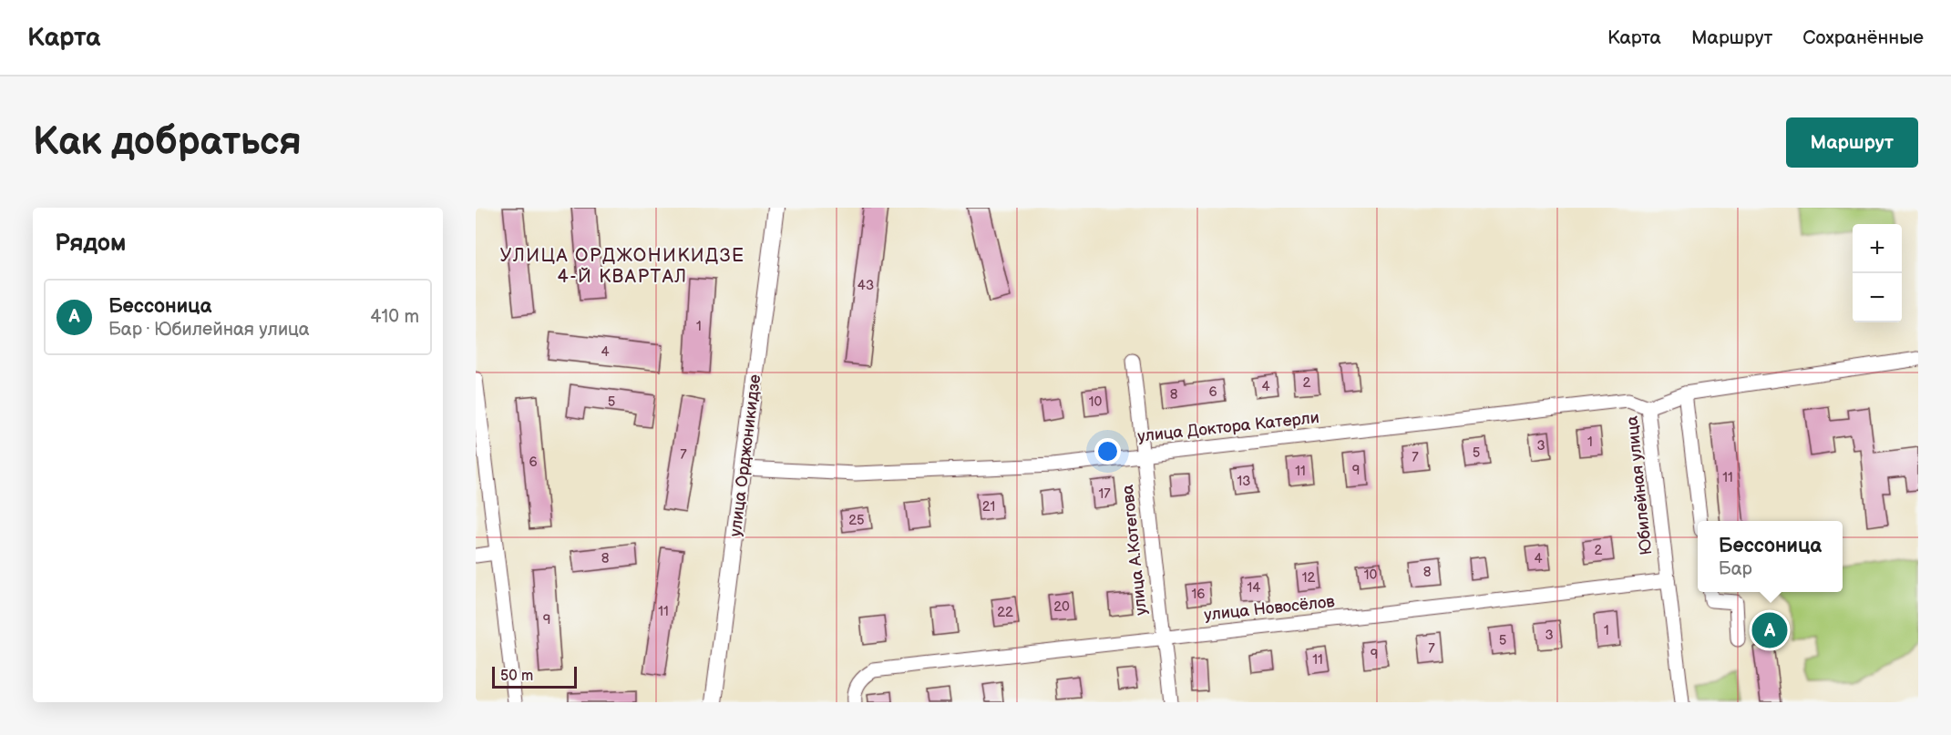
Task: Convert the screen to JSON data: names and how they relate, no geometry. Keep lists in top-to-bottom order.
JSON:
{
  "streets": {
    "main road": ["улица Орджоникидзе"],
    "street": [
      "улица Доктора Катерли",
      "Юбилейная улица",
      "улица А.Котегова",
      "улица Новосёлов"
    ]
  },
  "crossings": [
    ["улица Доктора Катерли", "улица Орджоникидзе"],
    ["улица Доктора Катерли", "Юбилейная улица"],
    ["улица Доктора Катерли", "улица А.Котегова"],
    ["Юбилейная улица", "улица Новосёлов"],
    ["улица А.Котегова", "улица Новосёлов"]
  ],
  "districts": ["УЛИЦА ОРДЖОНИКИДЗЕ 4-Й КВАРТАЛ"],
  "house_numbers": [
    "43",
    "1",
    "4",
    "2",
    "4",
    "6",
    "8",
    "5",
    "10",
    "1",
    "3",
    "5",
    "7",
    "7",
    "6",
    "9",
    "11",
    "11",
    "13",
    "17",
    "21",
    "25",
    "2",
    "8",
    "4",
    "8",
    "10",
    "12",
    "14",
    "16",
    "20",
    "11",
    "22",
    "9",
    "1",
    "3",
    "5",
    "7",
    "9",
    "11"
  ],
  "scale_bar": "50 m",
  "page": {
    "header": "Карта",
    "nav": ["Карта", "Маршрут", "Сохранённые"],
    "buttons": "Маршрут",
    "title": "Как добраться",
    "heading": "Рядом",
    "map_buttons": ["+", "−"],
    "list": [
      {
        "mark": "A",
        "name": "Бессоница",
        "note": "Бар · Юбилейная улица",
        "value": "410 m"
      }
    ],
    "popup": ["Бессоница", "Бар"],
    "pins": "A",
    "scale": "50 m"
  }
}
